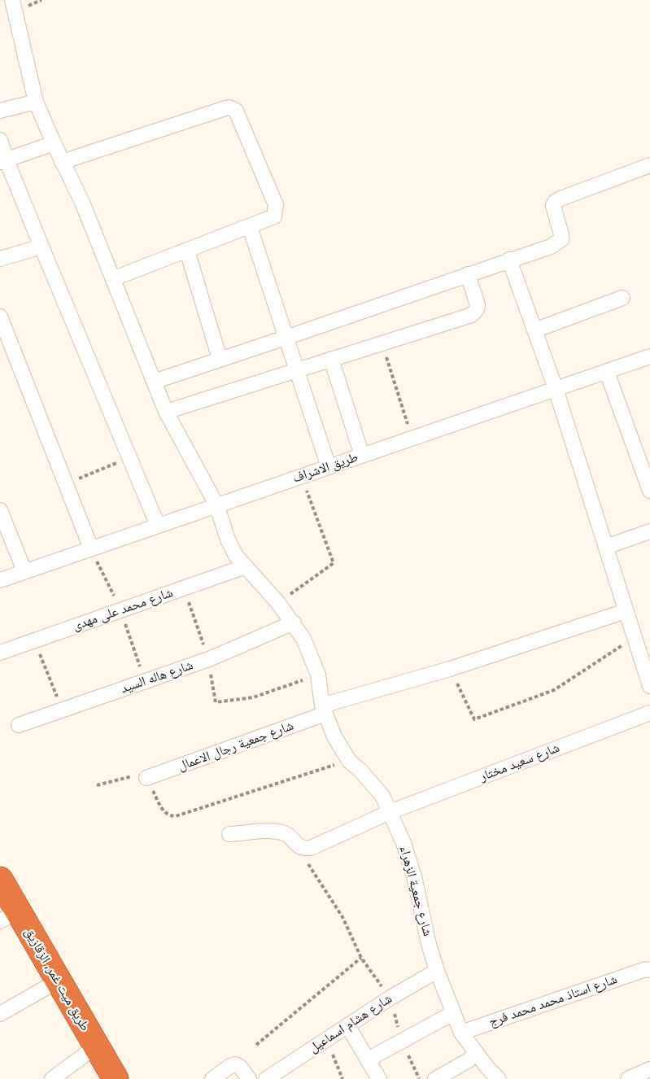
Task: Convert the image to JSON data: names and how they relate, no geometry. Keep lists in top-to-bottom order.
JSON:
{
  "streets": {
    "highway": ["طريق ميت غمر, الزقازيق"],
    "street": [
      "طريق الاشراف",
      "شارع محمد على مهدى",
      "شارع هاله السيد",
      "شارع جمعية رجال الاعمال",
      "شارع سعيد مختار",
      "شارع جمعية الزهراء",
      "شارع استاذ محمد محمد فرج",
      "شارع هشام اسماعيل"
    ]
  },
  "crossings": [
    ["طريق الاشراف", "شارع جمعية الزهراء"],
    ["شارع محمد على مهدى", "شارع جمعية الزهراء"],
    ["شارع هاله السيد", "شارع جمعية الزهراء"],
    ["شارع جمعية رجال الاعمال", "شارع جمعية الزهراء"],
    ["شارع سعيد مختار", "شارع جمعية الزهراء"],
    ["شارع جمعية الزهراء", "شارع استاذ محمد محمد فرج"],
    ["شارع جمعية الزهراء", "شارع هشام اسماعيل"]
  ]
}
